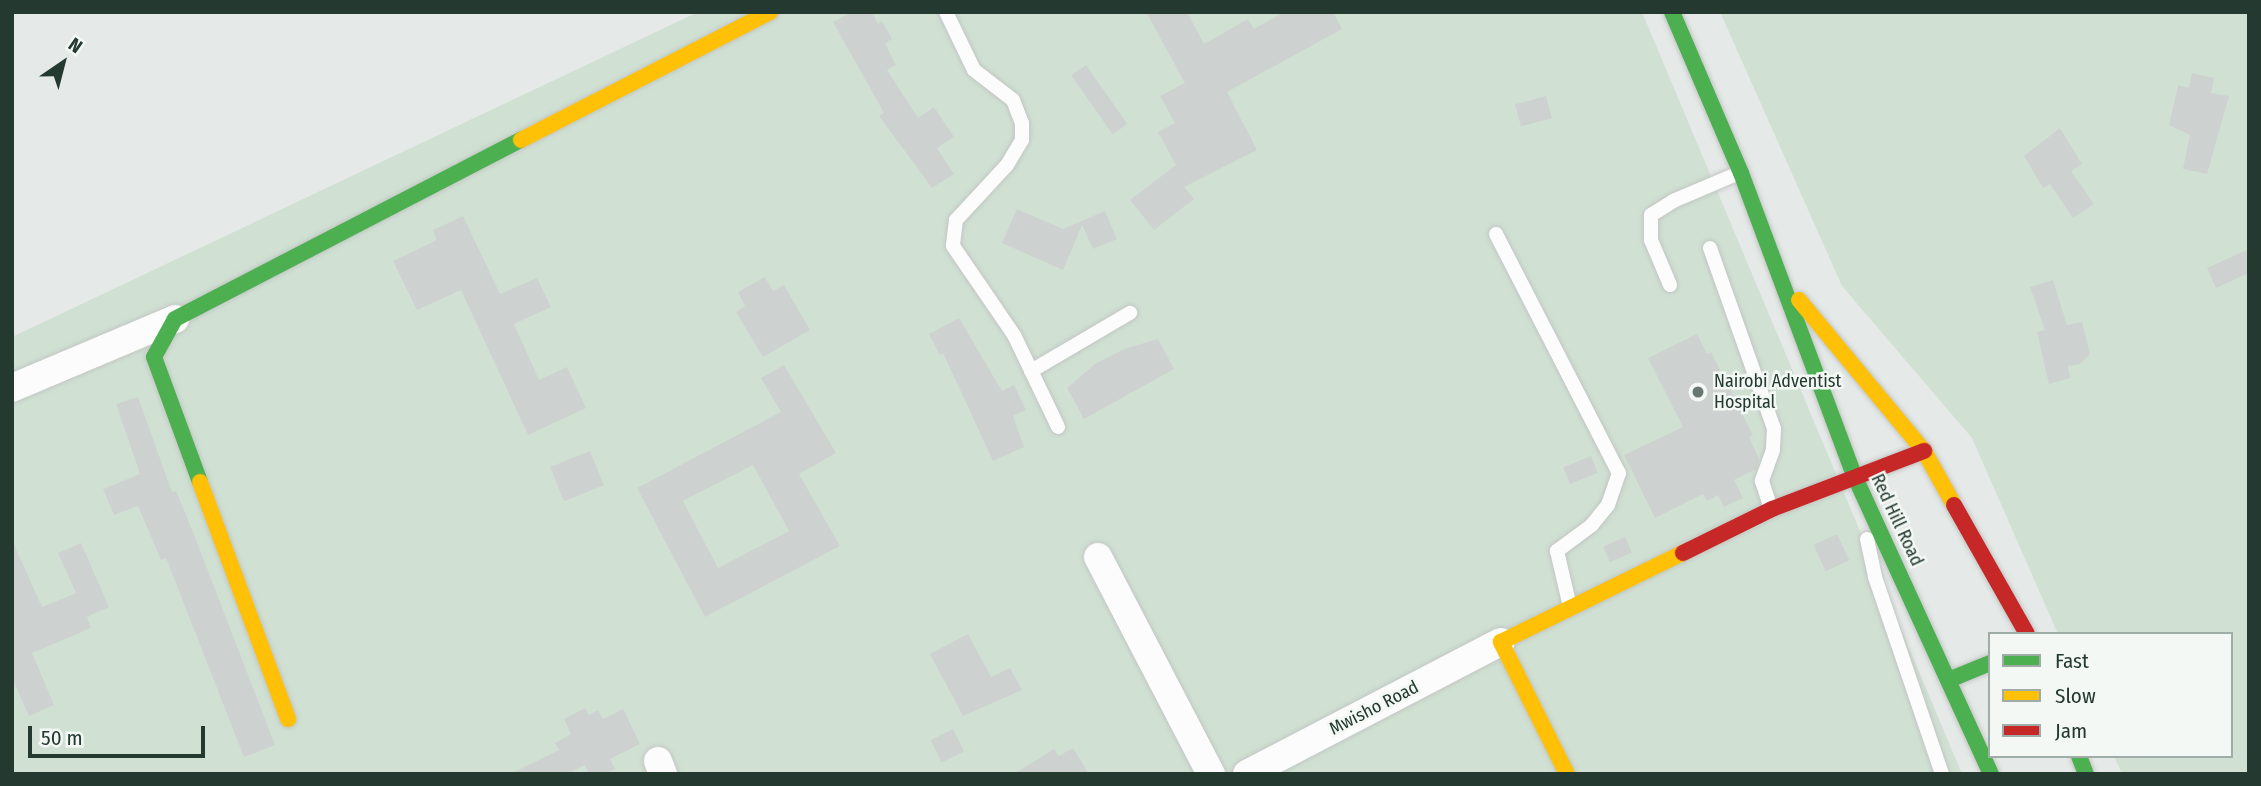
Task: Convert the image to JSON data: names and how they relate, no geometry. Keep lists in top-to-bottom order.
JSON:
{
  "streets": {
    "street": ["Red Hill Road", "Mwisho Road"]
  },
  "places": ["Nairobi Adventist Hospital"],
  "legend": ["Fast", "Slow", "Jam"],
  "scale_bar": "50 m",
  "north": "top right"
}
